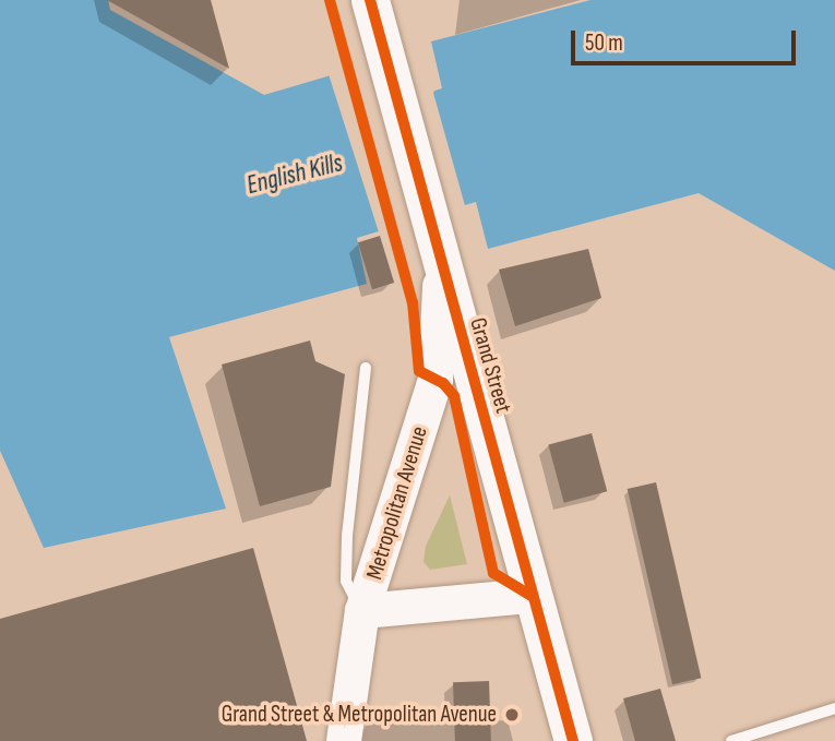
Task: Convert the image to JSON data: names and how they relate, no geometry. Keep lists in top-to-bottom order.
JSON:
{
  "streets": {
    "main road": ["Grand Street", "Metropolitan Avenue"]
  },
  "crossings": [
    ["Grand Street", "Metropolitan Avenue"]
  ],
  "water": ["English Kills"],
  "places": ["Grand Street & Metropolitan Avenue"],
  "scale_bar": "50 m"
}
